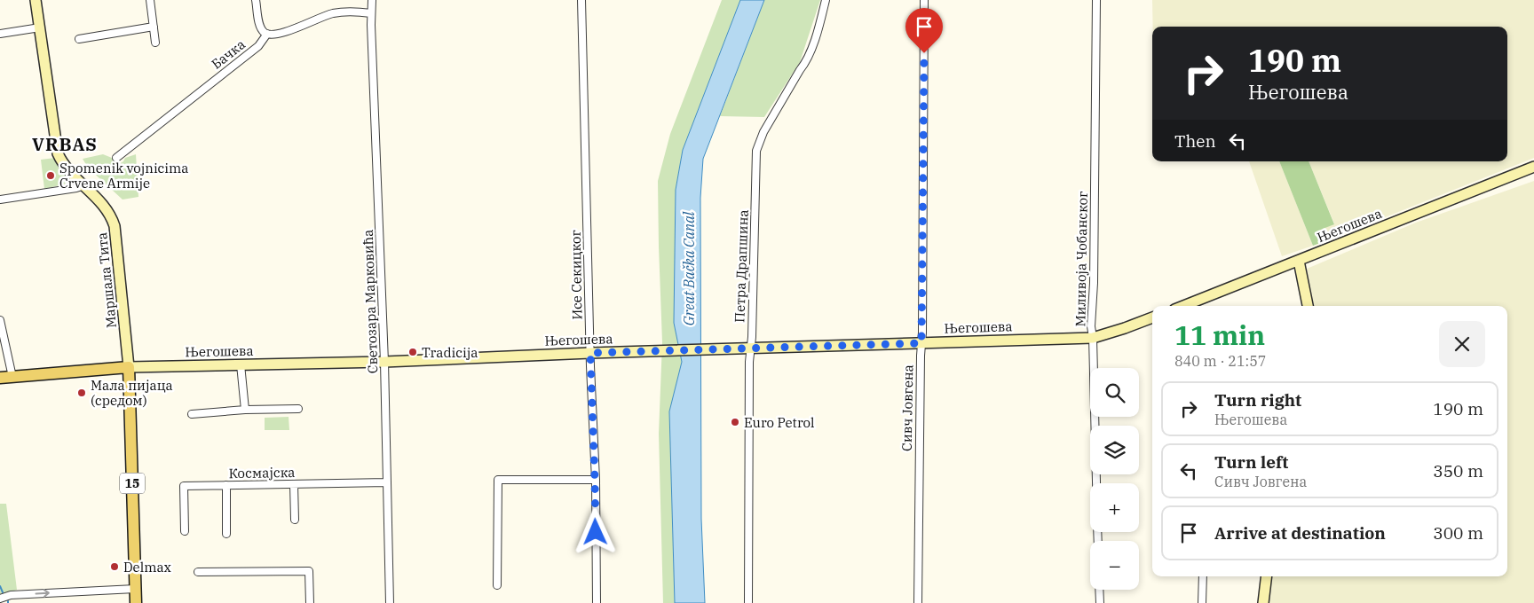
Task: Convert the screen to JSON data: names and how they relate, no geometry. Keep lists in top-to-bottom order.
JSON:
{
  "streets": {
    "main road": ["Његошева", "15"],
    "street": [
      "Бачка",
      "Миливоја Чобанског",
      "Петра Драпшина",
      "Исе Секицког",
      "Маршала Тита",
      "Светозара Марковића",
      "Сивч Јовгена",
      "Космајска"
    ]
  },
  "crossings": [
    ["Његошева", "Миливоја Чобанског"],
    ["Његошева", "Петра Драпшина"],
    ["Његошева", "Исе Секицког"],
    ["Његошева", "Маршала Тита"],
    ["Његошева", "Светозара Марковића"],
    ["Његошева", "Сивч Јовгена"],
    ["Његошева", "15"],
    ["Маршала Тита", "15"],
    ["Светозара Марковића", "Космајска"]
  ],
  "districts": ["VRBAS"],
  "water": ["Great Bačka Canal"],
  "places": [
    "Spomenik vojnicima Crvene Armije",
    "Tradicija",
    "Мала пијаца (средом)",
    "Euro Petrol",
    "Delmax"
  ],
  "page": {
    "turn": ["190 m", "Његошева"],
    "then": "Then",
    "heading": ["11 min", "840 m · 21:57"],
    "map_buttons": ["+", "−"],
    "list": [
      {
        "name": "Turn right",
        "note": "Његошева",
        "value": "190 m"
      },
      {
        "name": "Turn left",
        "note": "Сивч Јовгена",
        "value": "350 m"
      },
      {
        "name": "Arrive at destination",
        "value": "300 m"
      }
    ]
  }
}
